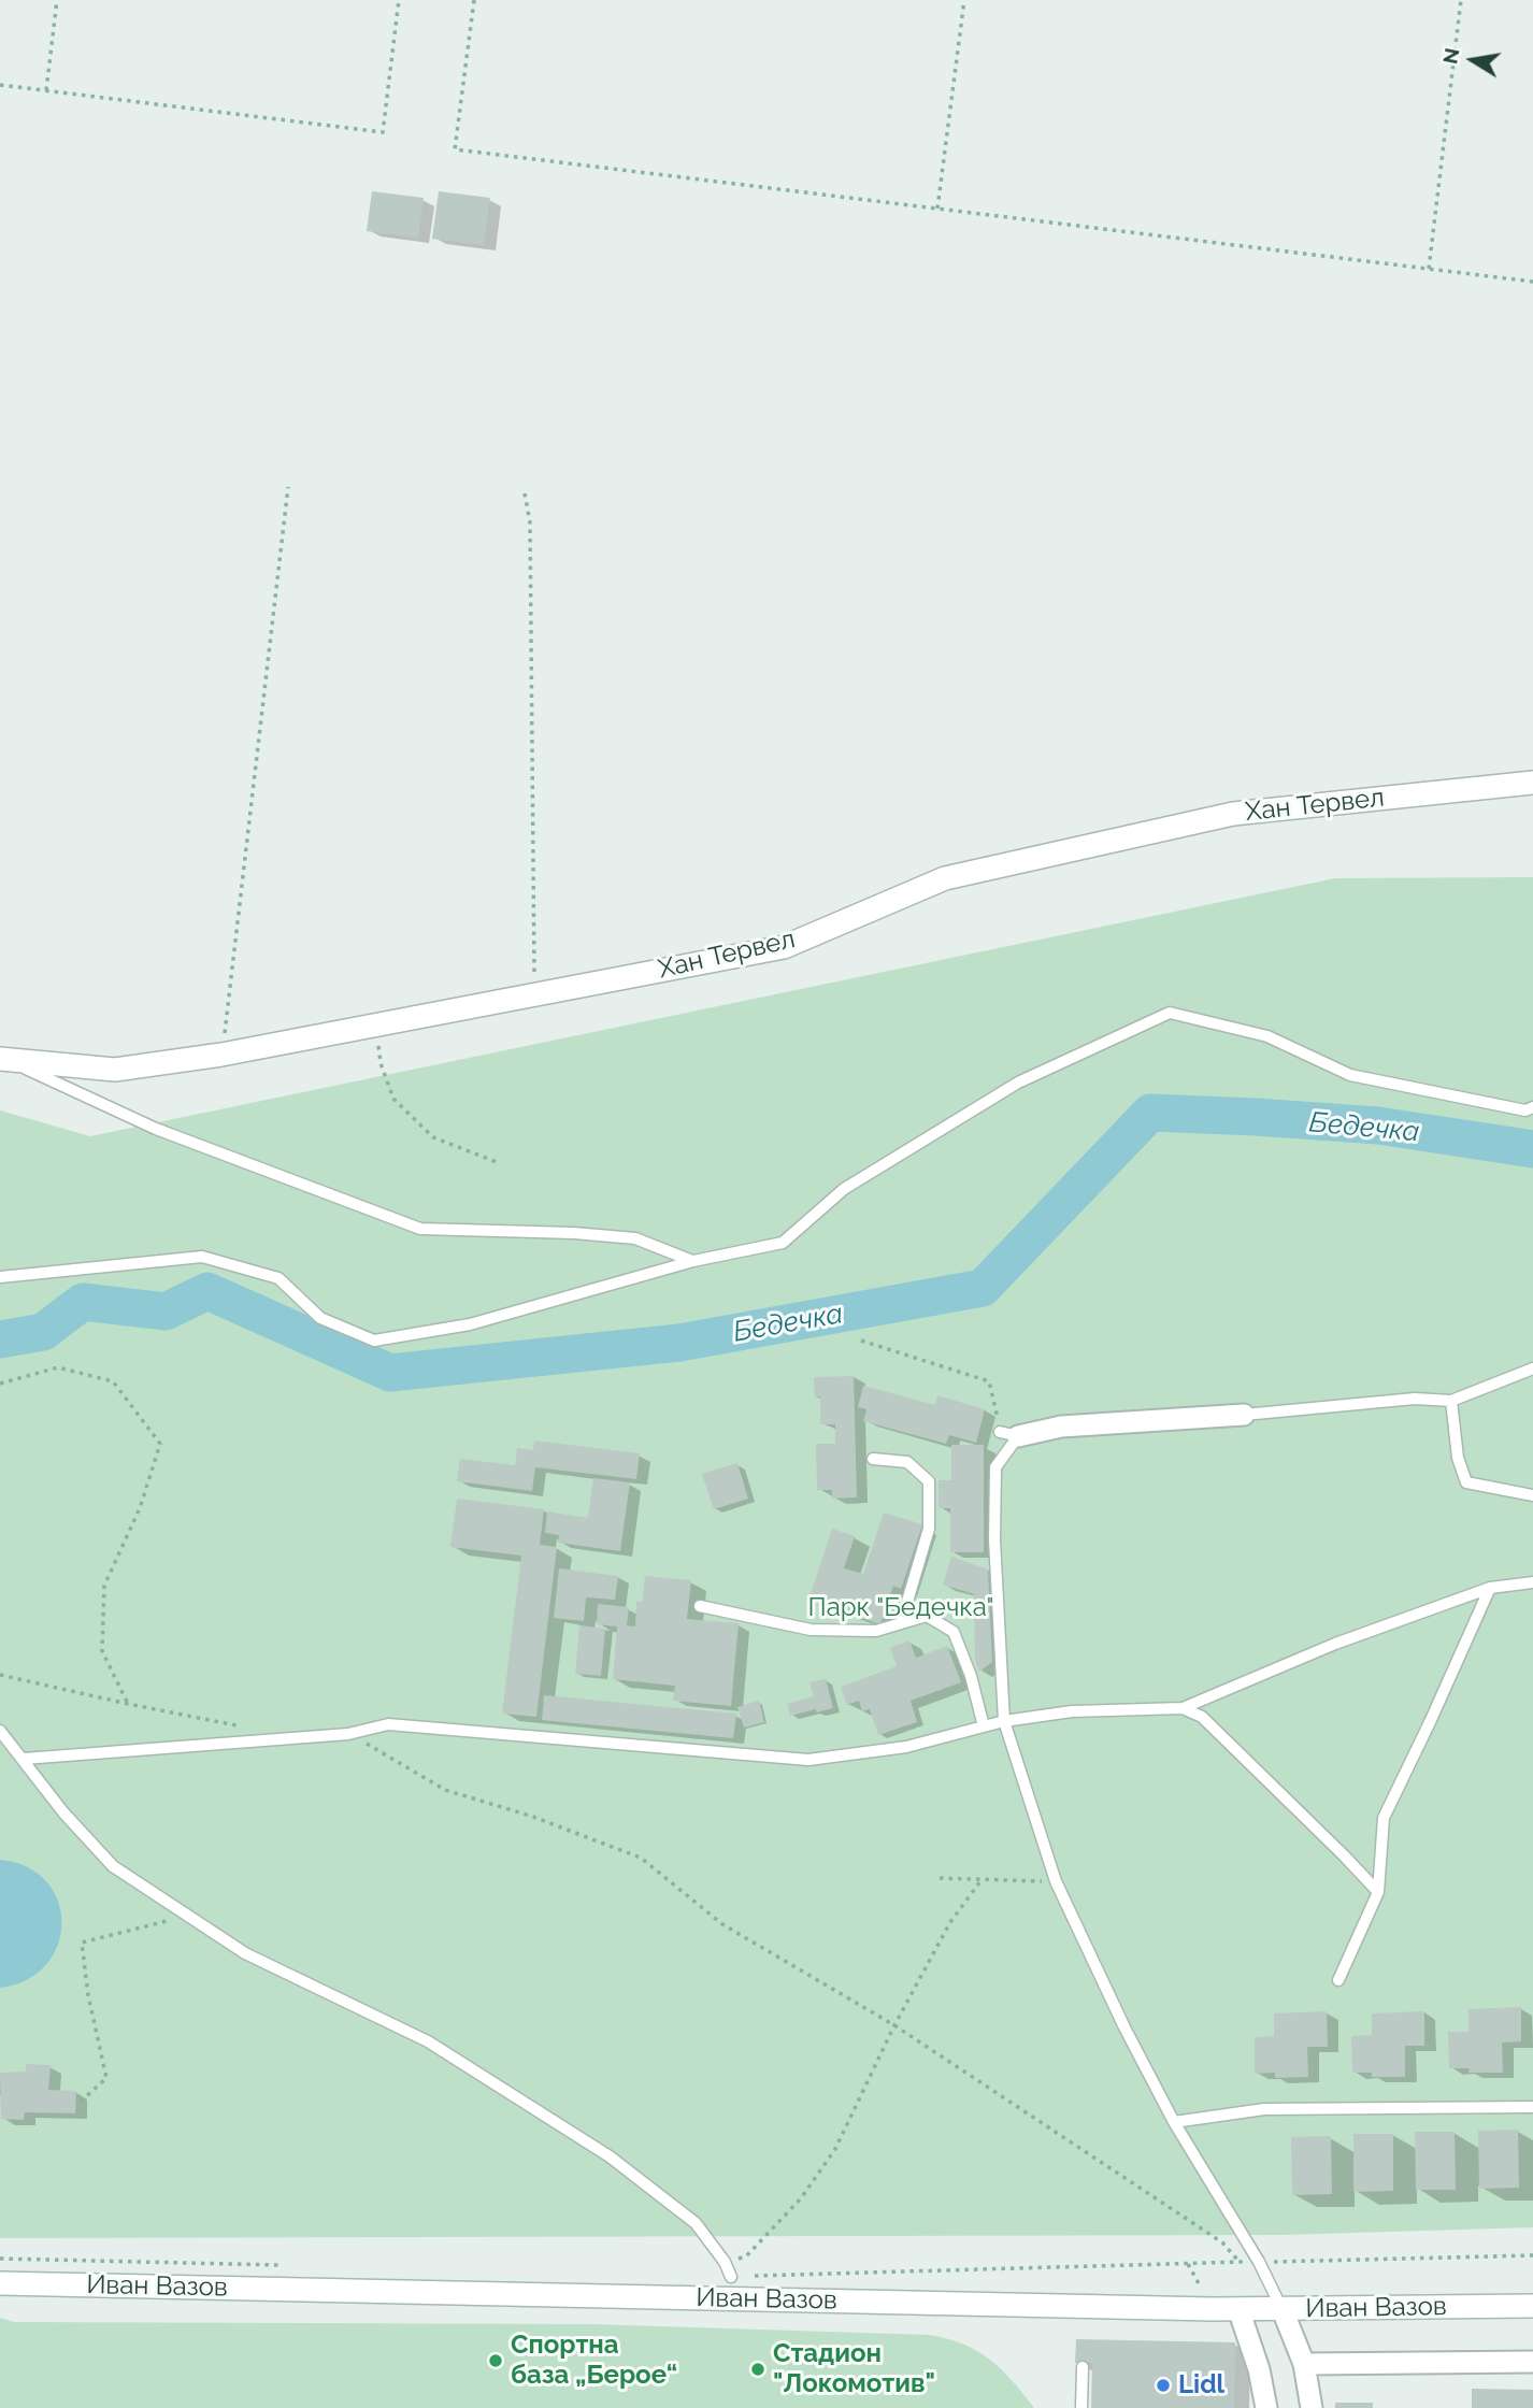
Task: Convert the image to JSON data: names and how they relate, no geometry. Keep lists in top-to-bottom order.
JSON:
{
  "streets": {
    "street": ["Хан Тервел", "Иван Вазов"]
  },
  "water": ["Бедечка"],
  "parks": ["Парк \"Бедечка\""],
  "places": ["Спортна база „Берое“", "Стадион \"Локомотив\"", "Lidl"],
  "north": "left"
}
